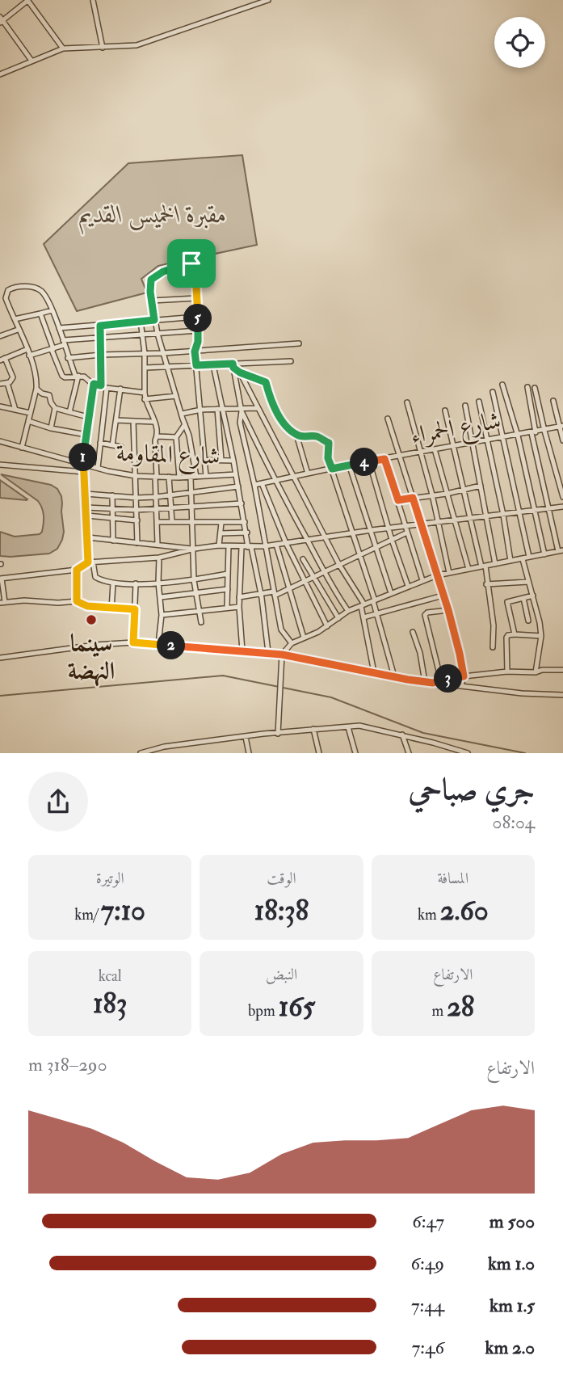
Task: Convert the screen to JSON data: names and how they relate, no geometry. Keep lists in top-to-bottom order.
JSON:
{
  "streets": {
    "street": ["شارع الحمراء", "شارع المقاومة"]
  },
  "parks": ["مقبرة الخميس القديم"],
  "places": ["سينما النهضة"],
  "page": {
    "pins": [
      "5",
      "1",
      "4",
      "2",
      "3"
    ],
    "heading": ["جري صباحي", "08:04"],
    "stats": [
      ["المسافة", "2.60 km"],
      ["الوقت", "18:38"],
      ["الوتيرة", "7:10 /km"],
      ["الارتفاع", "28 m"],
      ["النبض", "165 bpm"],
      ["kcal", "183"]
    ],
    "chart": ["الارتفاع", "290–318 m"],
    "list": [
      {
        "name": "500 m",
        "note": "6:47"
      },
      {
        "name": "1.0 km",
        "note": "6:49"
      },
      {
        "name": "1.5 km",
        "note": "7:44"
      },
      {
        "name": "2.0 km",
        "note": "7:46"
      }
    ]
  }
}
